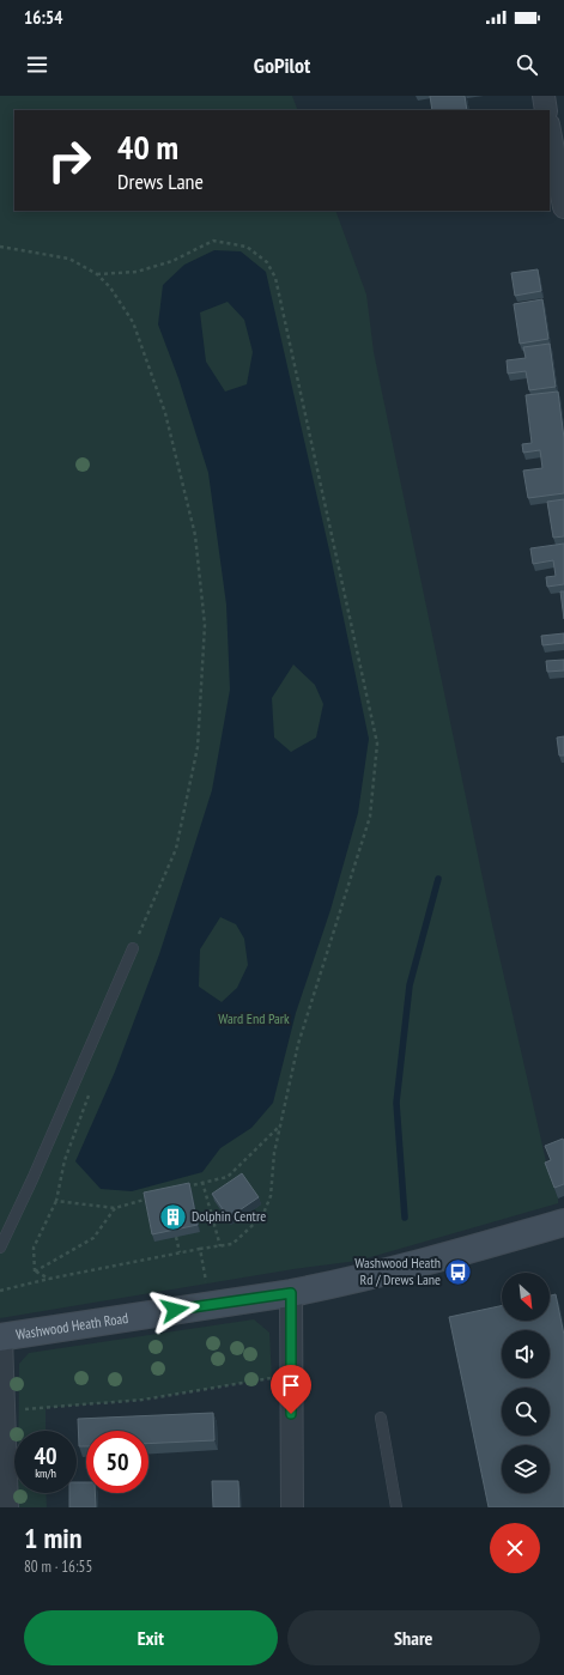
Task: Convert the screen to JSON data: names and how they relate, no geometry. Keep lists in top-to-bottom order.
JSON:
{
  "streets": {
    "main road": ["Washwood Heath Road"]
  },
  "parks": ["Ward End Park"],
  "places": {
    "building": ["Dolphin Centre"],
    "bus stop": ["Washwood Heath Rd / Drews Lane"]
  },
  "north": "bottom right",
  "page": {
    "status": "16:54",
    "header": "GoPilot",
    "turn": ["40 m", "Drews Lane"],
    "speed": "40 km/h",
    "limit": "50",
    "heading": ["1 min", "80 m · 16:55"],
    "buttons": ["Exit", "Share"]
  }
}
